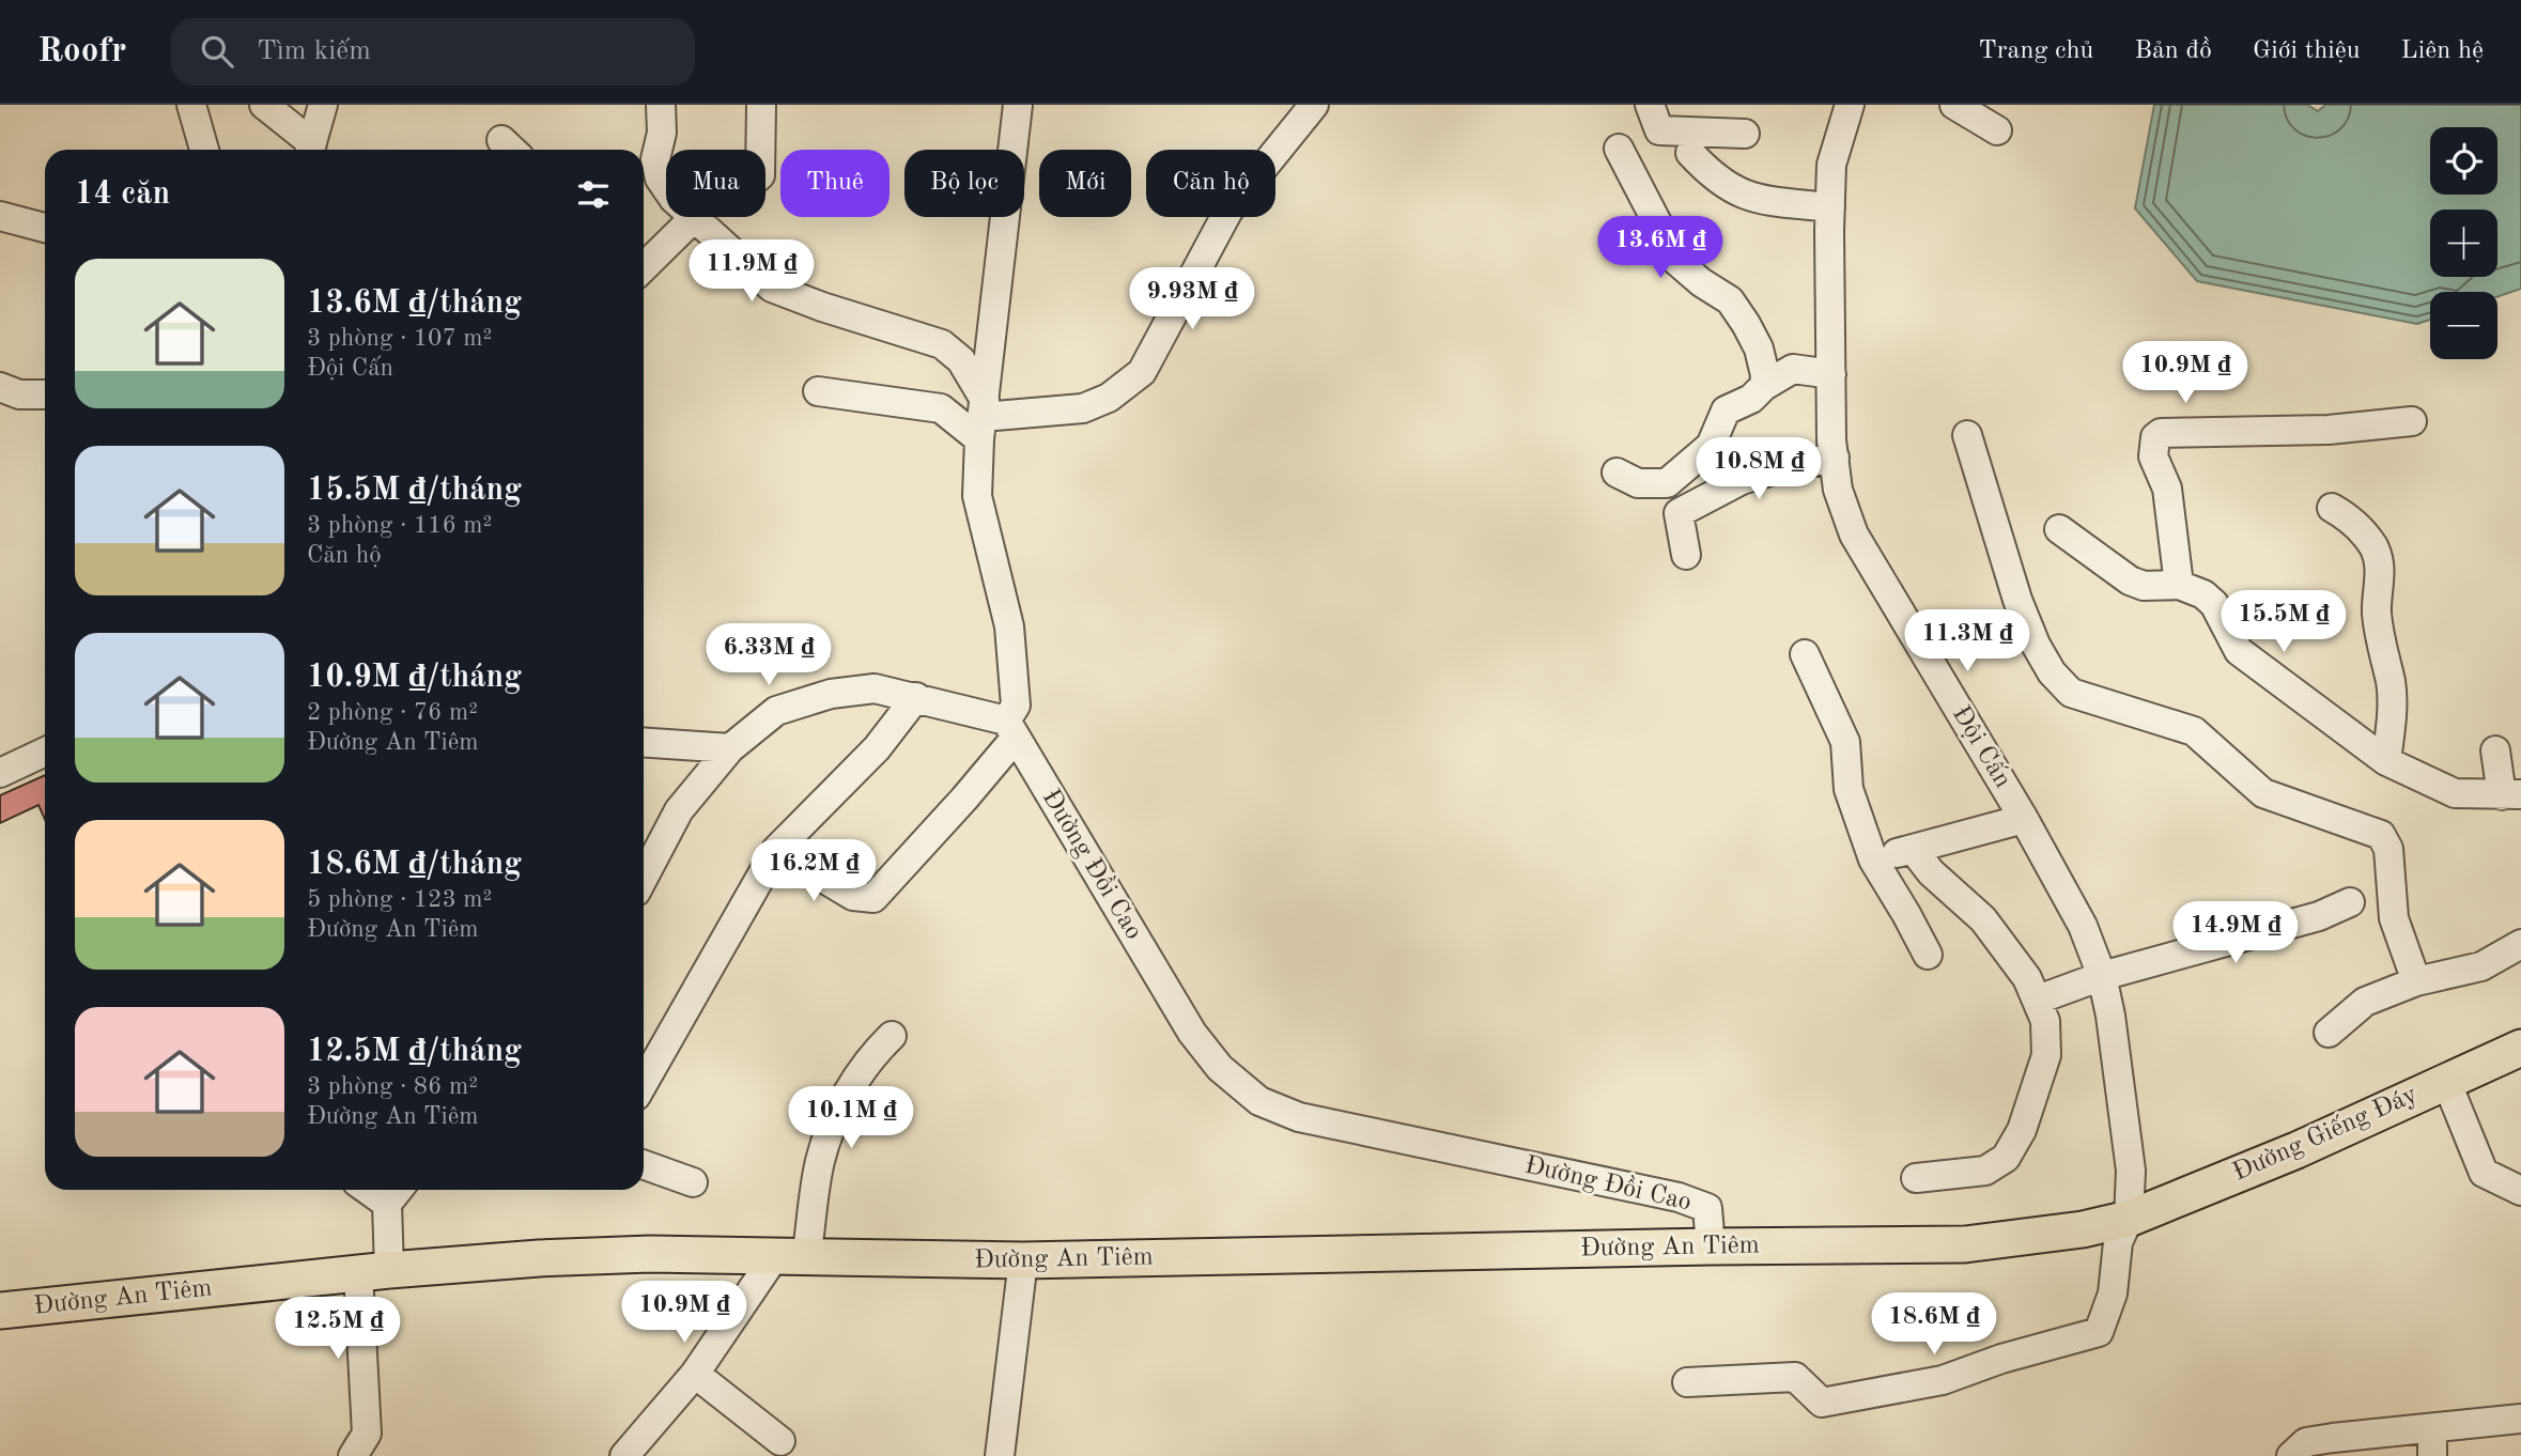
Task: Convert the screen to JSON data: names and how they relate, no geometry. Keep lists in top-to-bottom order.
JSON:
{
  "streets": {
    "main road": ["Đường Giếng Đáy", "Đường An Tiêm"],
    "street": ["Đội Cấn", "Đường Đồi Cao"]
  },
  "crossings": [
    ["Đội Cấn", "Đường Giếng Đáy"],
    ["Đội Cấn", "Đường An Tiêm"],
    ["Đường Đồi Cao", "Đường An Tiêm"],
    ["Đường Giếng Đáy", "Đường An Tiêm"]
  ],
  "page": {
    "header": "Roofr",
    "search": "Tìm kiếm",
    "nav": [
      "Trang chủ",
      "Bản đồ",
      "Giới thiệu",
      "Liên hệ"
    ],
    "map_buttons": ["+", "−"],
    "chip": [
      "Mua",
      "Thuê",
      "Bộ lọc",
      "Mới",
      "Căn hộ"
    ],
    "heading": "14 căn",
    "price": [
      "13.6M ₫",
      "11.9M ₫",
      "9.93M ₫",
      "10.9M ₫",
      "10.8M ₫",
      "15.5M ₫",
      "11.3M ₫",
      "6.33M ₫",
      "16.2M ₫",
      "14.9M ₫",
      "10.1M ₫",
      "10.9M ₫",
      "18.6M ₫",
      "12.5M ₫"
    ],
    "list": [
      {
        "name": "13.6M ₫/tháng",
        "note": "3 phòng · 107 m² · Đội Cấn"
      },
      {
        "name": "15.5M ₫/tháng",
        "note": "3 phòng · 116 m² · Căn hộ"
      },
      {
        "name": "10.9M ₫/tháng",
        "note": "2 phòng · 76 m² · Đường An Tiêm"
      },
      {
        "name": "18.6M ₫/tháng",
        "note": "5 phòng · 123 m² · Đường An Tiêm"
      },
      {
        "name": "12.5M ₫/tháng",
        "note": "3 phòng · 86 m² · Đường An Tiêm"
      }
    ]
  }
}
